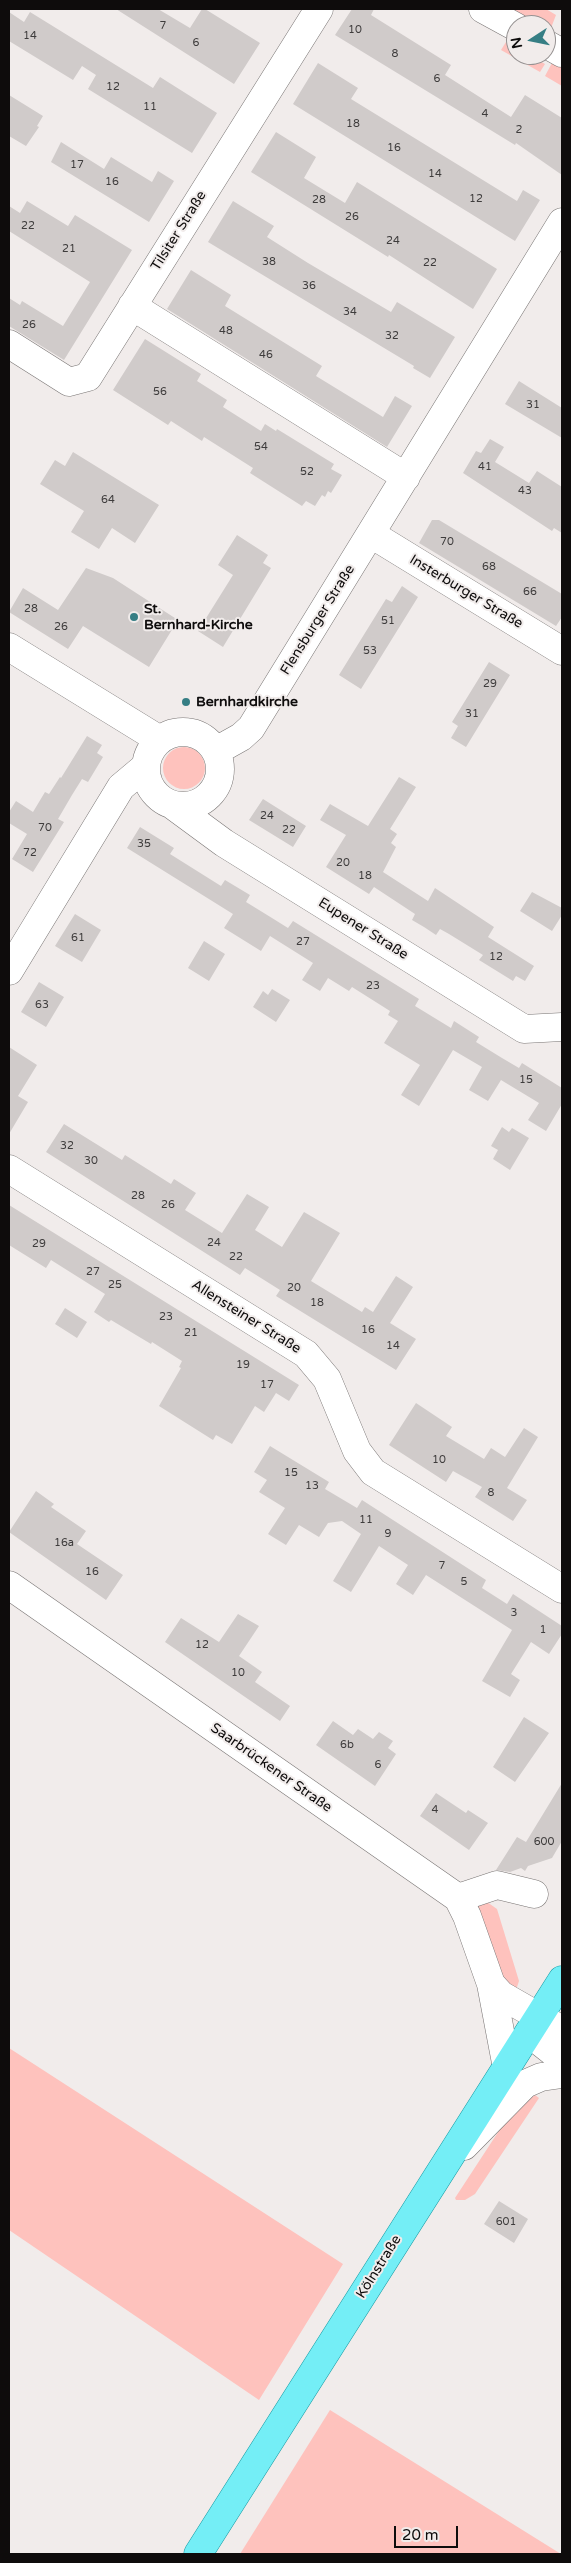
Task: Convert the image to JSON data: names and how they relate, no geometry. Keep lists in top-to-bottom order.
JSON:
{
  "streets": {
    "main road": ["Kölnstraße"],
    "street": [
      "Tilsiter Straße",
      "Insterburger Straße",
      "Flensburger Straße",
      "Eupener Straße",
      "Allensteiner Straße",
      "Saarbrückener Straße"
    ]
  },
  "crossings": [
    ["Insterburger Straße", "Flensburger Straße"],
    ["Flensburger Straße", "Eupener Straße"],
    ["Saarbrückener Straße", "Kölnstraße"]
  ],
  "places": ["St. Bernhard-Kirche", "Bernhardkirche"],
  "house_numbers": [
    "7",
    "10",
    "14",
    "6",
    "8",
    "6",
    "12",
    "11",
    "4",
    "18",
    "2",
    "16",
    "17",
    "14",
    "16",
    "12",
    "28",
    "26",
    "22",
    "24",
    "21",
    "38",
    "22",
    "36",
    "34",
    "26",
    "48",
    "32",
    "46",
    "56",
    "31",
    "54",
    "41",
    "52",
    "43",
    "64",
    "70",
    "68",
    "66",
    "28",
    "51",
    "26",
    "53",
    "29",
    "31",
    "24",
    "70",
    "22",
    "35",
    "72",
    "20",
    "18",
    "61",
    "27",
    "12",
    "23",
    "63",
    "15",
    "32",
    "30",
    "28",
    "26",
    "24",
    "29",
    "22",
    "27",
    "25",
    "20",
    "18",
    "23",
    "16",
    "21",
    "14",
    "19",
    "17",
    "10",
    "15",
    "13",
    "8",
    "11",
    "9",
    "16a",
    "7",
    "16",
    "5",
    "3",
    "1",
    "12",
    "10",
    "6b",
    "6",
    "4",
    "600",
    "601"
  ],
  "scale_bar": "20 m",
  "north": "left"
}
